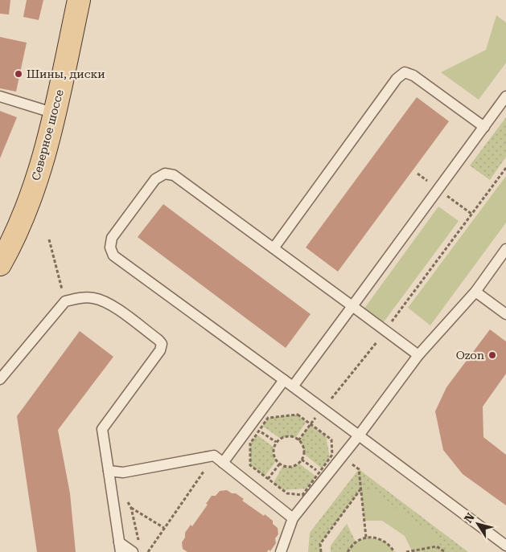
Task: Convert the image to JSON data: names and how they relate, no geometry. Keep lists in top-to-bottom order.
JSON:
{
  "streets": {
    "main road": ["Северное шоссе"]
  },
  "places": ["Шины, диски", "Ozon"],
  "north": "top left"
}
